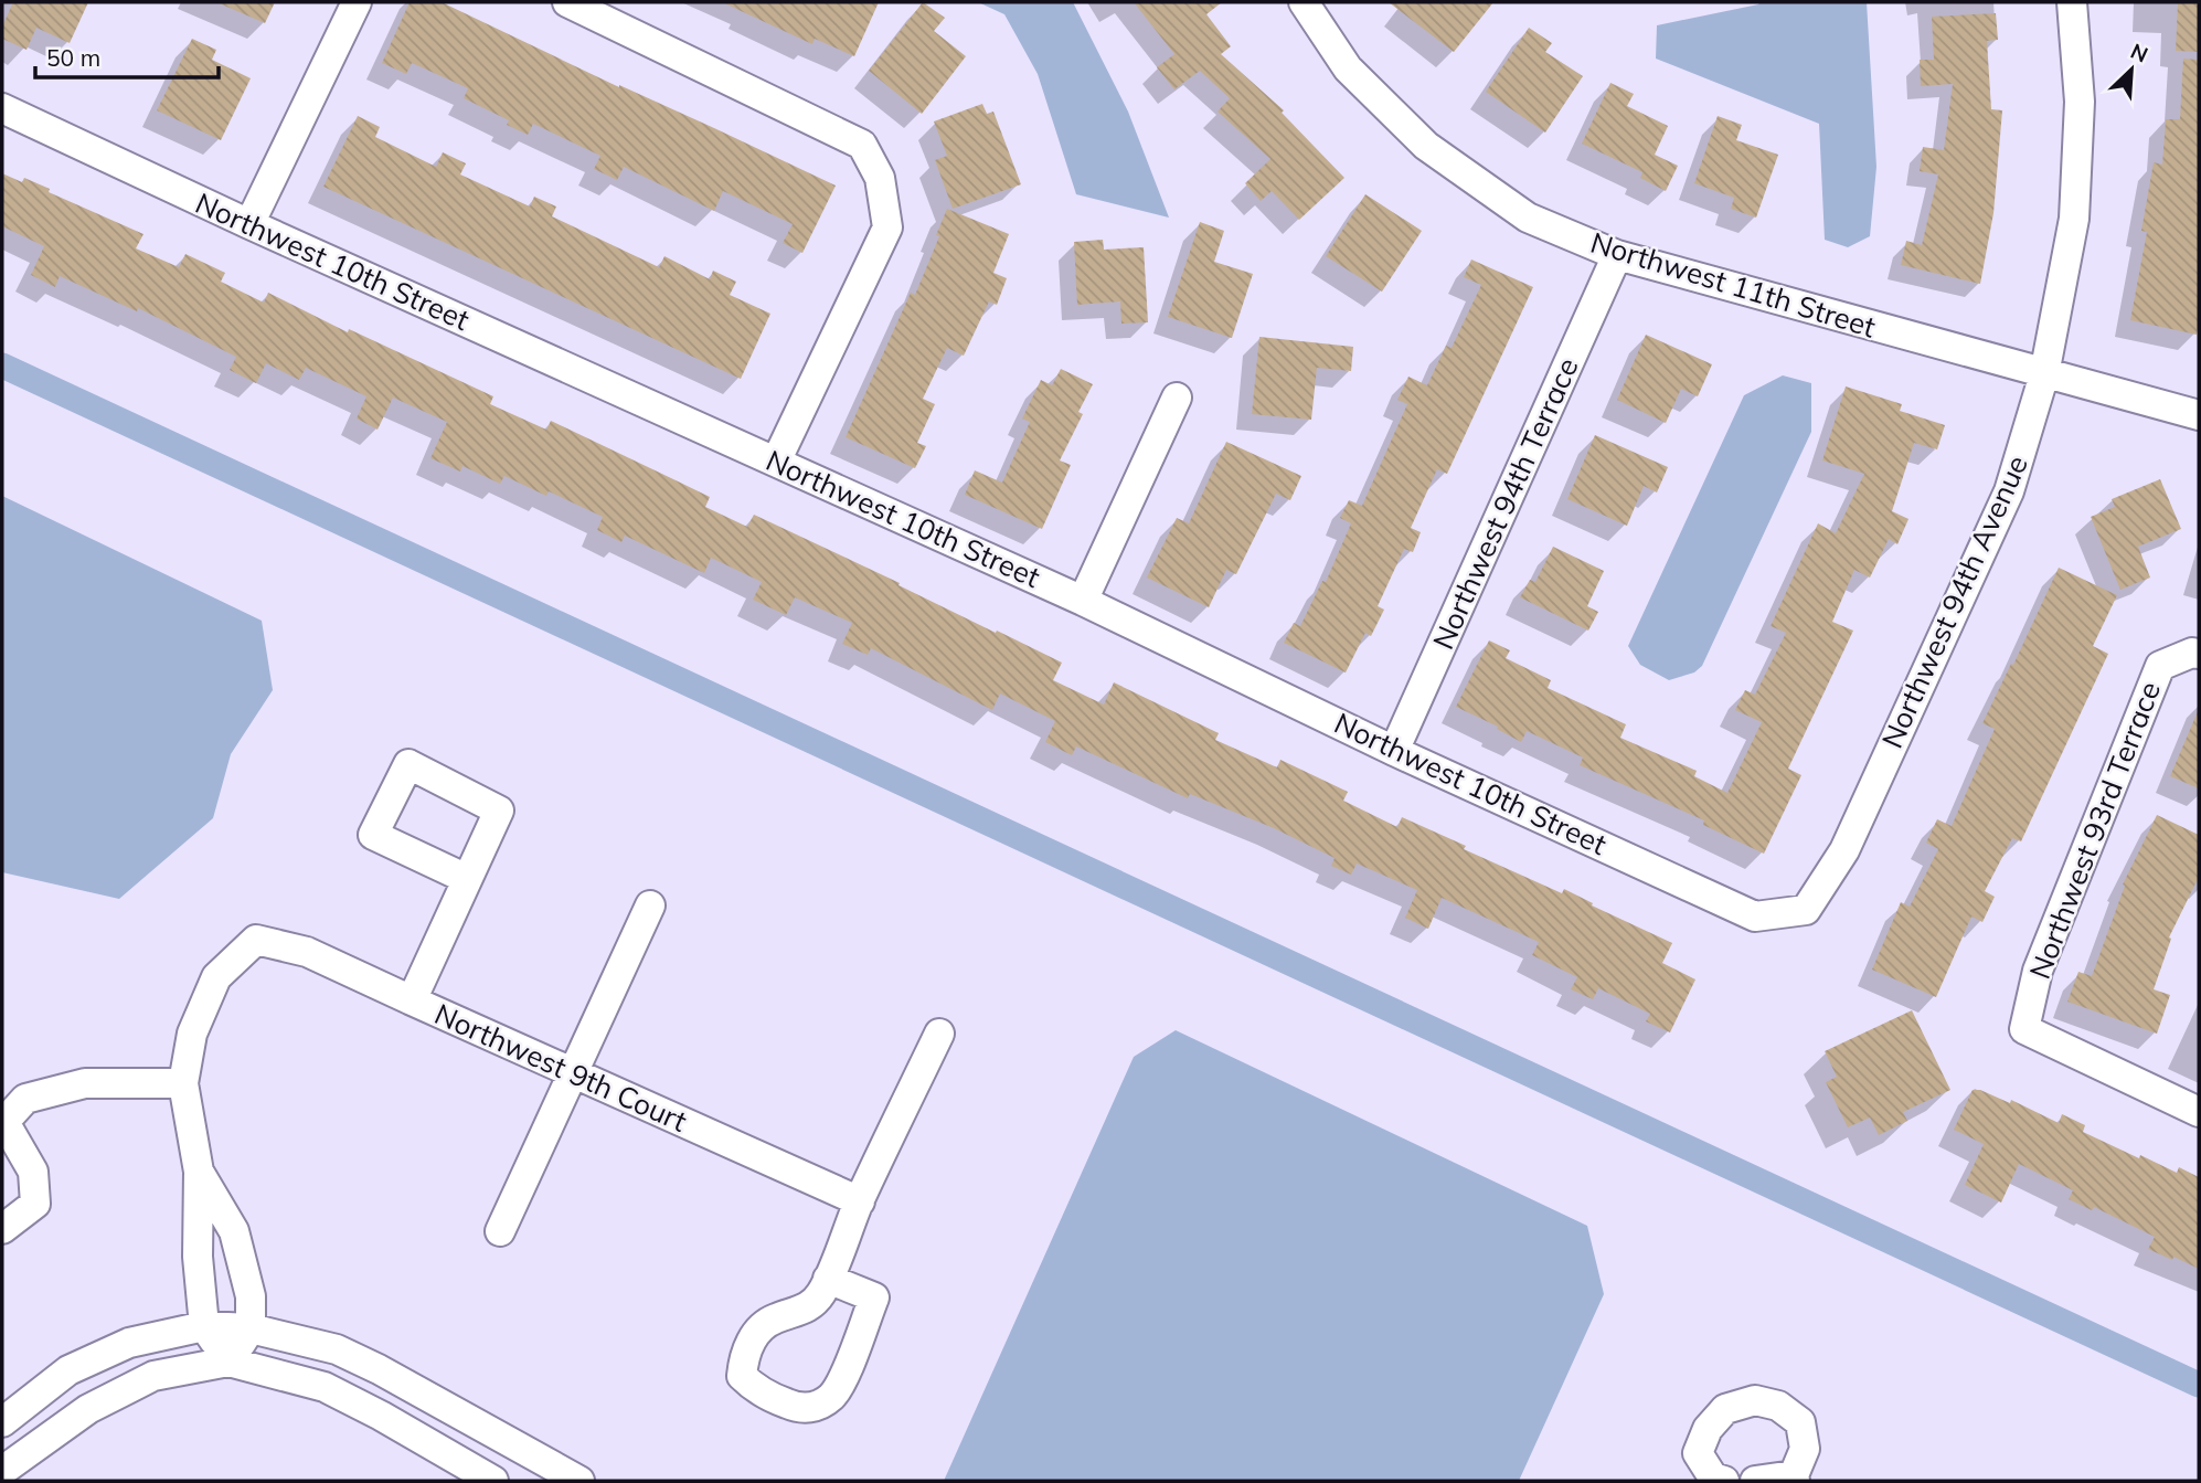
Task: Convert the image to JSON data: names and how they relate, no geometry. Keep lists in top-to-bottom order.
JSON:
{
  "streets": {
    "street": [
      "Northwest 10th Street",
      "Northwest 11th Street",
      "Northwest 94th Terrace",
      "Northwest 94th Avenue",
      "Northwest 93rd Terrace",
      "Northwest 9th Court"
    ]
  },
  "crossings": [
    ["Northwest 10th Street", "Northwest 94th Terrace"],
    ["Northwest 10th Street", "Northwest 94th Avenue"],
    ["Northwest 11th Street", "Northwest 94th Terrace"],
    ["Northwest 11th Street", "Northwest 94th Avenue"]
  ],
  "scale_bar": "50 m",
  "north": "top right"
}
